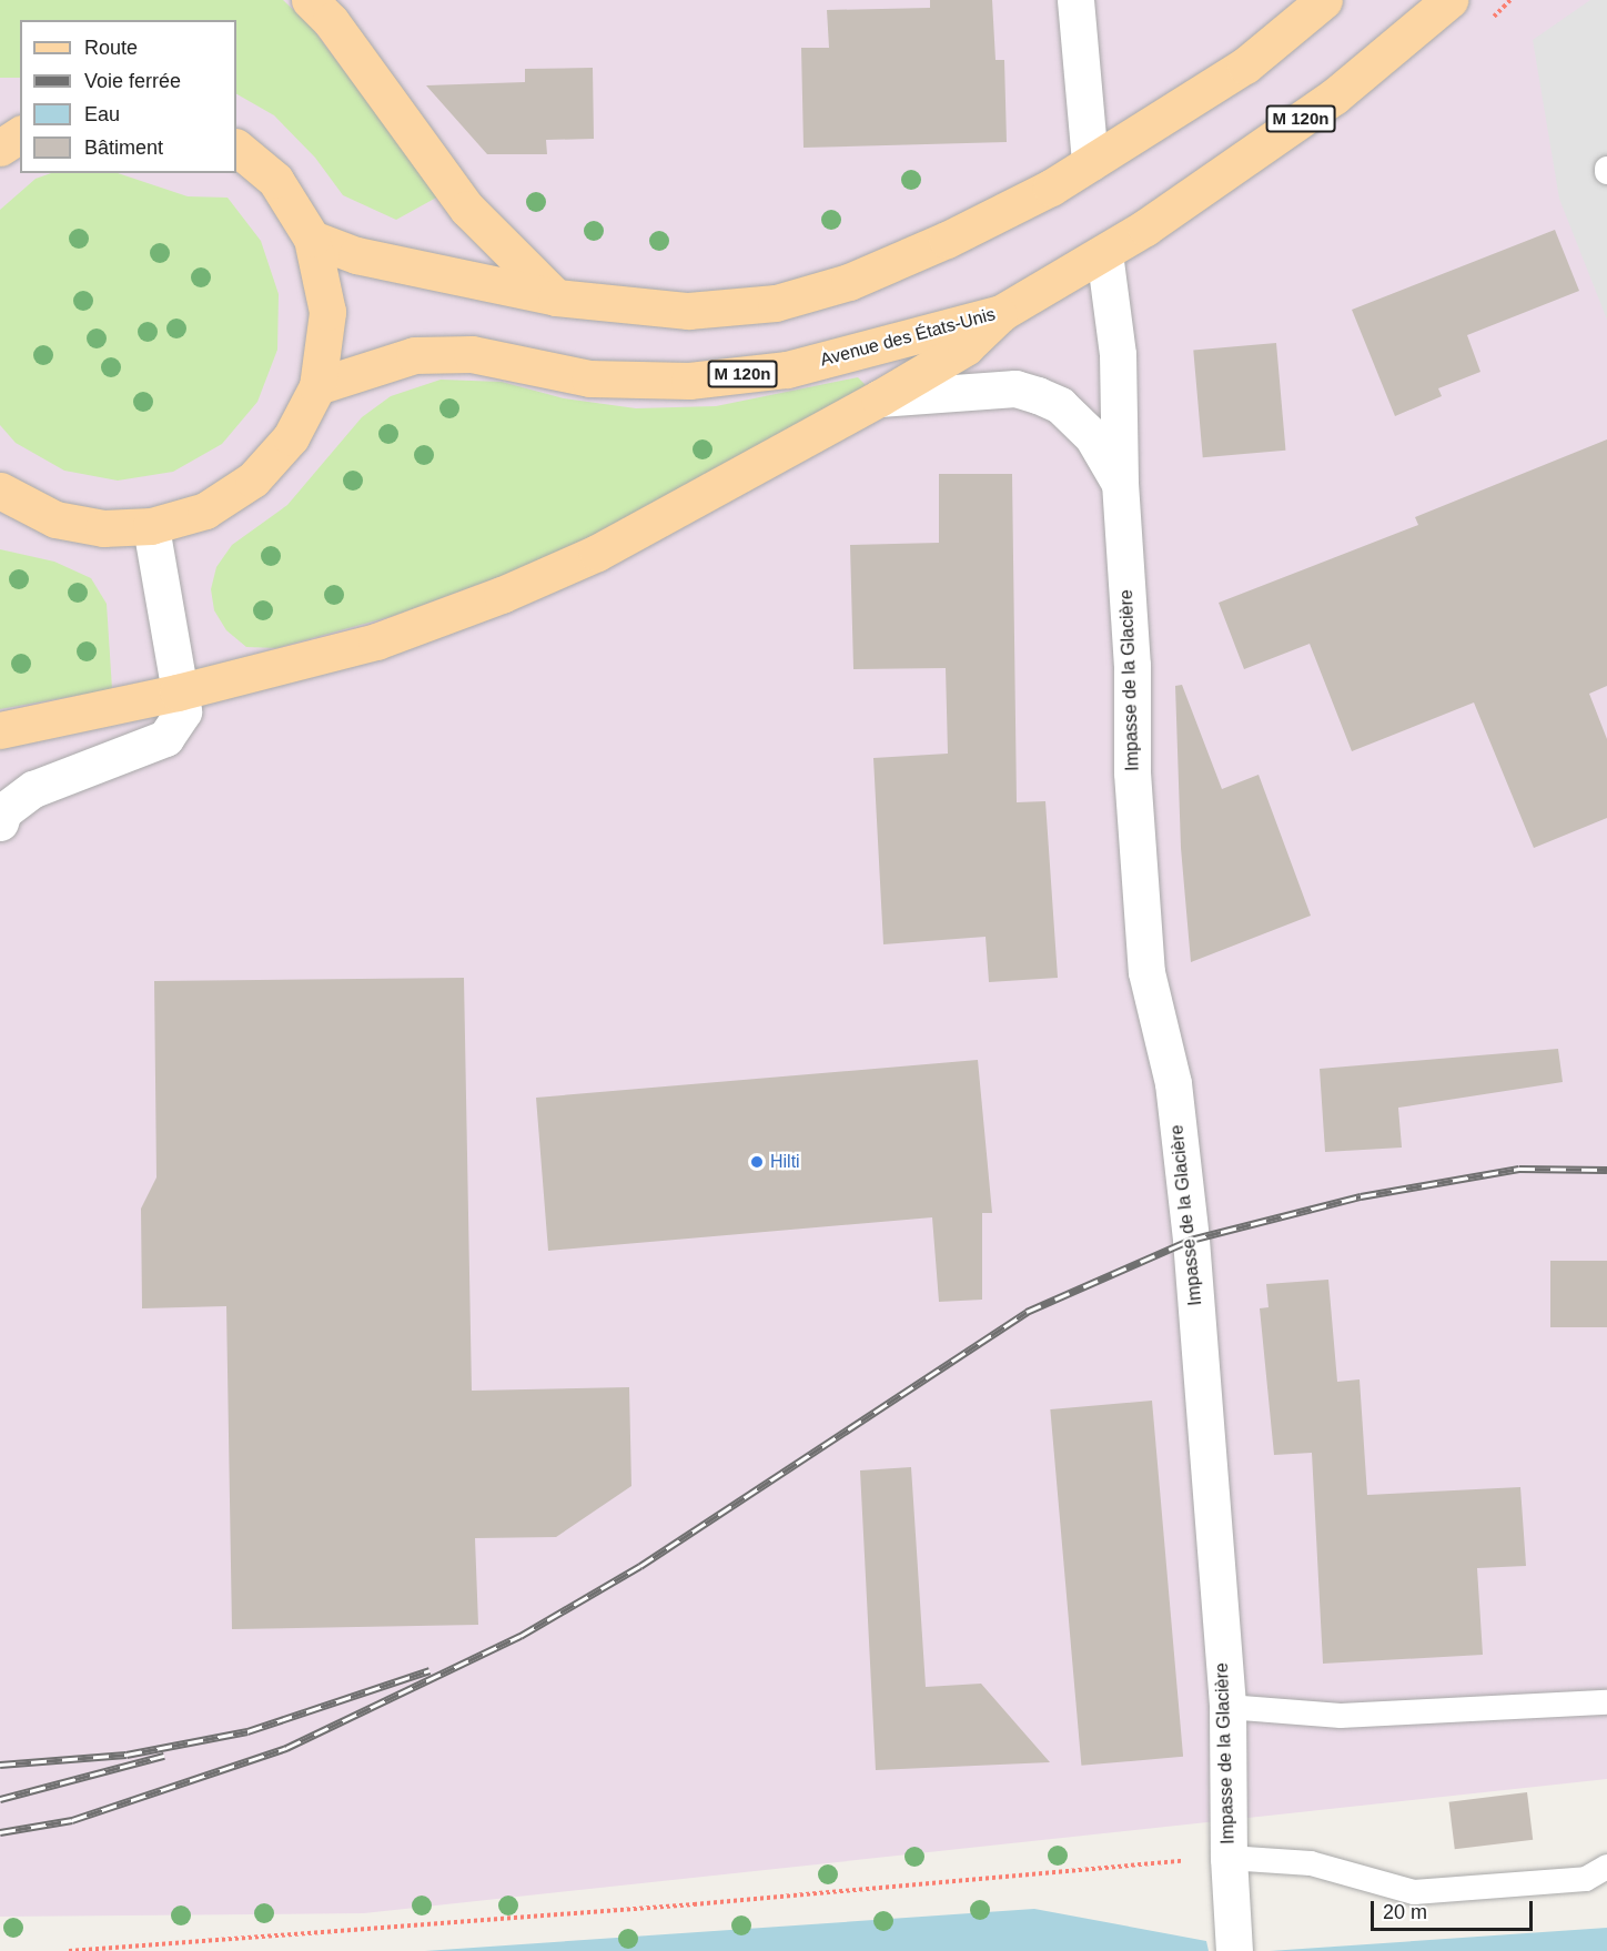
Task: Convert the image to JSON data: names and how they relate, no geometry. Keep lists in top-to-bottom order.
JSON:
{
  "streets": {
    "main road": ["M 120n", "Avenue des États-Unis"],
    "street": ["Impasse de la Glacière"]
  },
  "crossings": [
    ["Avenue des États-Unis", "Impasse de la Glacière"]
  ],
  "places": ["Hilti"],
  "legend": [
    "Route",
    "Voie ferrée",
    "Eau",
    "Bâtiment"
  ],
  "scale_bar": "20 m"
}
